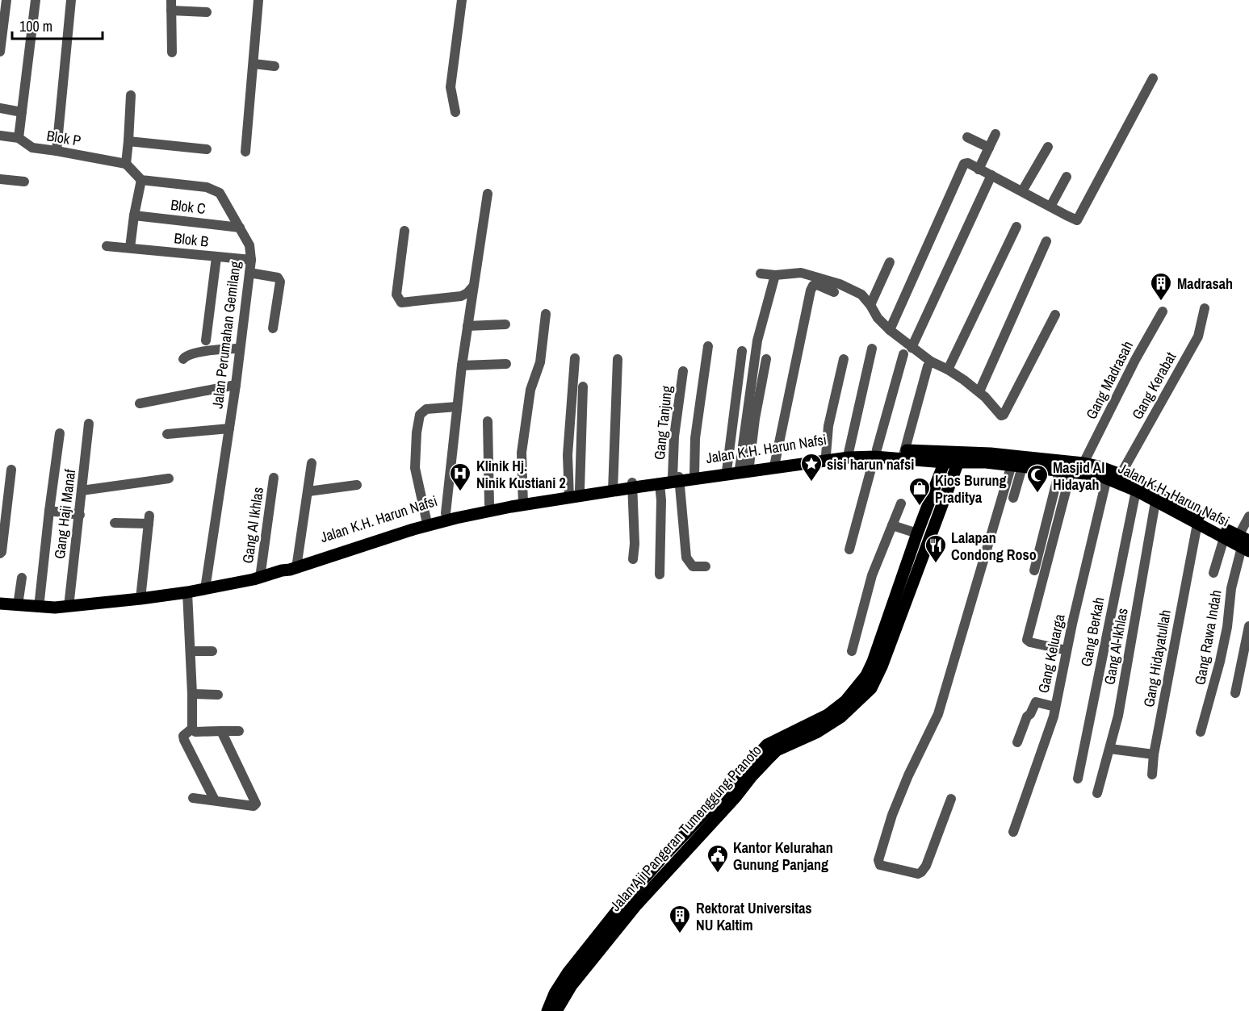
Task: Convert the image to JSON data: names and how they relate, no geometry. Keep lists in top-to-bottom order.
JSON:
{
  "streets": {
    "main road": ["Jalan K.H. Harun Nafsi", "Jalan Aji Pangeran Tumenggung Pranoto"],
    "street": [
      "Blok P",
      "Blok C",
      "Blok B",
      "Jalan Perumahan Gemilang",
      "Gang Madrasah",
      "Gang Kerabat",
      "Gang Tanjung",
      "Gang Haji Manaf",
      "Gang Al Ikhlas",
      "Gang Berkah",
      "Gang Rawa Indah",
      "Gang Al-Ikhlas",
      "Gang Keluarga",
      "Gang Hidayatullah"
    ]
  },
  "crossings": [
    ["Blok C", "Jalan Perumahan Gemilang"],
    ["Blok B", "Jalan Perumahan Gemilang"],
    ["Jalan Perumahan Gemilang", "Jalan K.H. Harun Nafsi"],
    ["Gang Madrasah", "Jalan K.H. Harun Nafsi"],
    ["Gang Kerabat", "Jalan K.H. Harun Nafsi"],
    ["Gang Tanjung", "Jalan K.H. Harun Nafsi"],
    ["Jalan K.H. Harun Nafsi", "Gang Haji Manaf"],
    ["Jalan K.H. Harun Nafsi", "Gang Al Ikhlas"],
    ["Jalan K.H. Harun Nafsi", "Gang Berkah"],
    ["Jalan K.H. Harun Nafsi", "Gang Rawa Indah"],
    ["Jalan K.H. Harun Nafsi", "Gang Al-Ikhlas"],
    ["Jalan K.H. Harun Nafsi", "Gang Keluarga"],
    ["Jalan K.H. Harun Nafsi", "Gang Hidayatullah"],
    ["Jalan K.H. Harun Nafsi", "Jalan Aji Pangeran Tumenggung Pranoto"]
  ],
  "places": {
    "building": ["Madrasah", "Rektorat Universitas NU Kaltim"],
    "place": ["sisi harun nafsi"],
    "hospital": ["Klinik Hj. Ninik Kustiani 2"],
    "mosque": ["Masjid Al Hidayah"],
    "shop": ["Kios Burung Praditya"],
    "restaurant": ["Lalapan Condong Roso"],
    "public building": ["Kantor Kelurahan Gunung Panjang"]
  },
  "scale_bar": "100 m"
}
